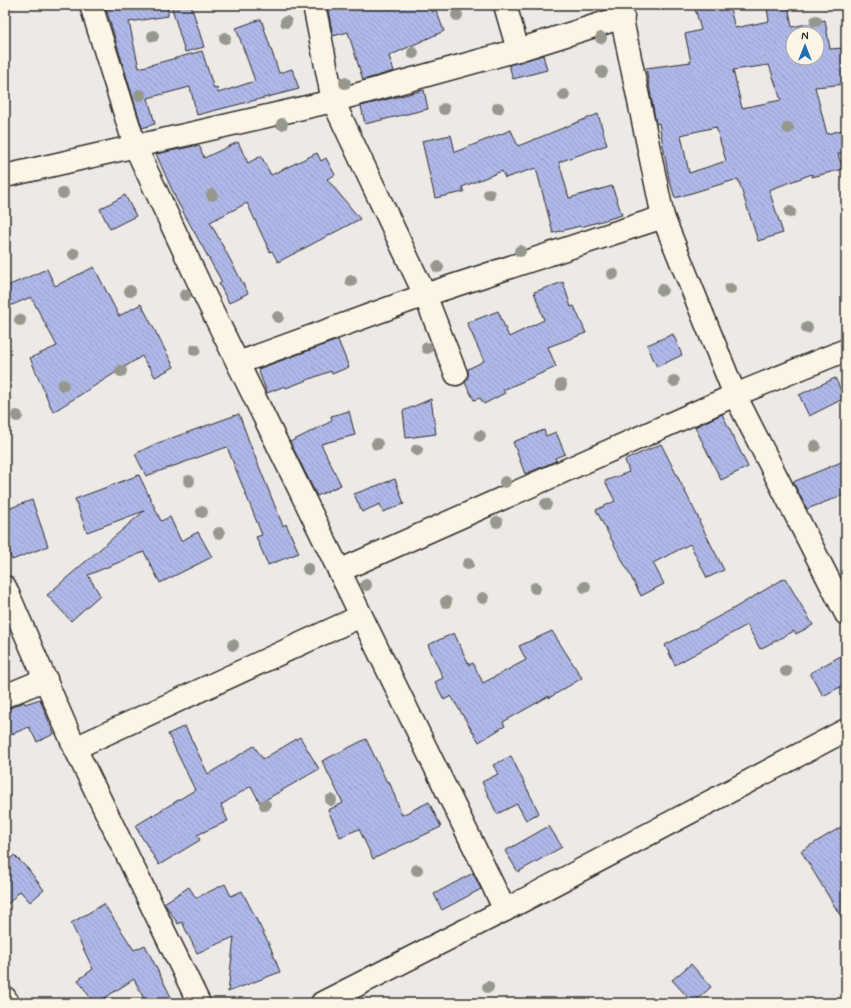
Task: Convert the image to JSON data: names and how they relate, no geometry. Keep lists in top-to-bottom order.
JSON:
{
  "north": "top"
}
